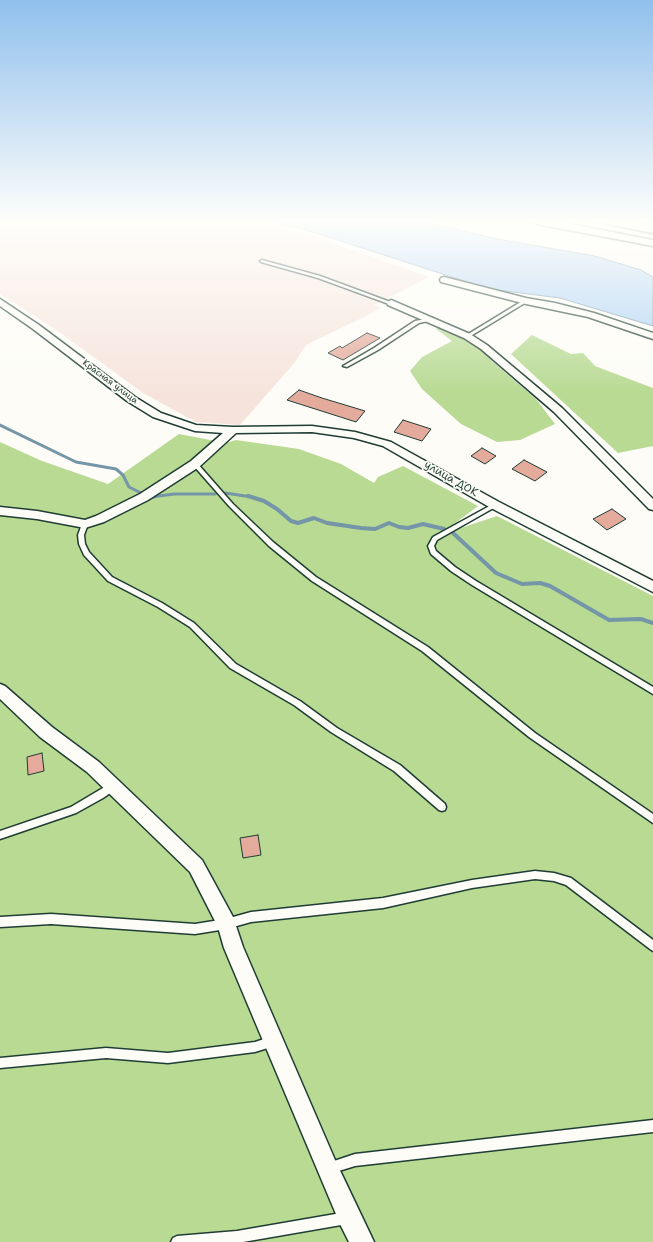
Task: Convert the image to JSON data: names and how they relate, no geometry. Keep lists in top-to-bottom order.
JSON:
{
  "streets": {
    "street": ["Красная улица", "улица ДОК"]
  },
  "crossings": [
    ["Красная улица", "улица ДОК"]
  ]
}
